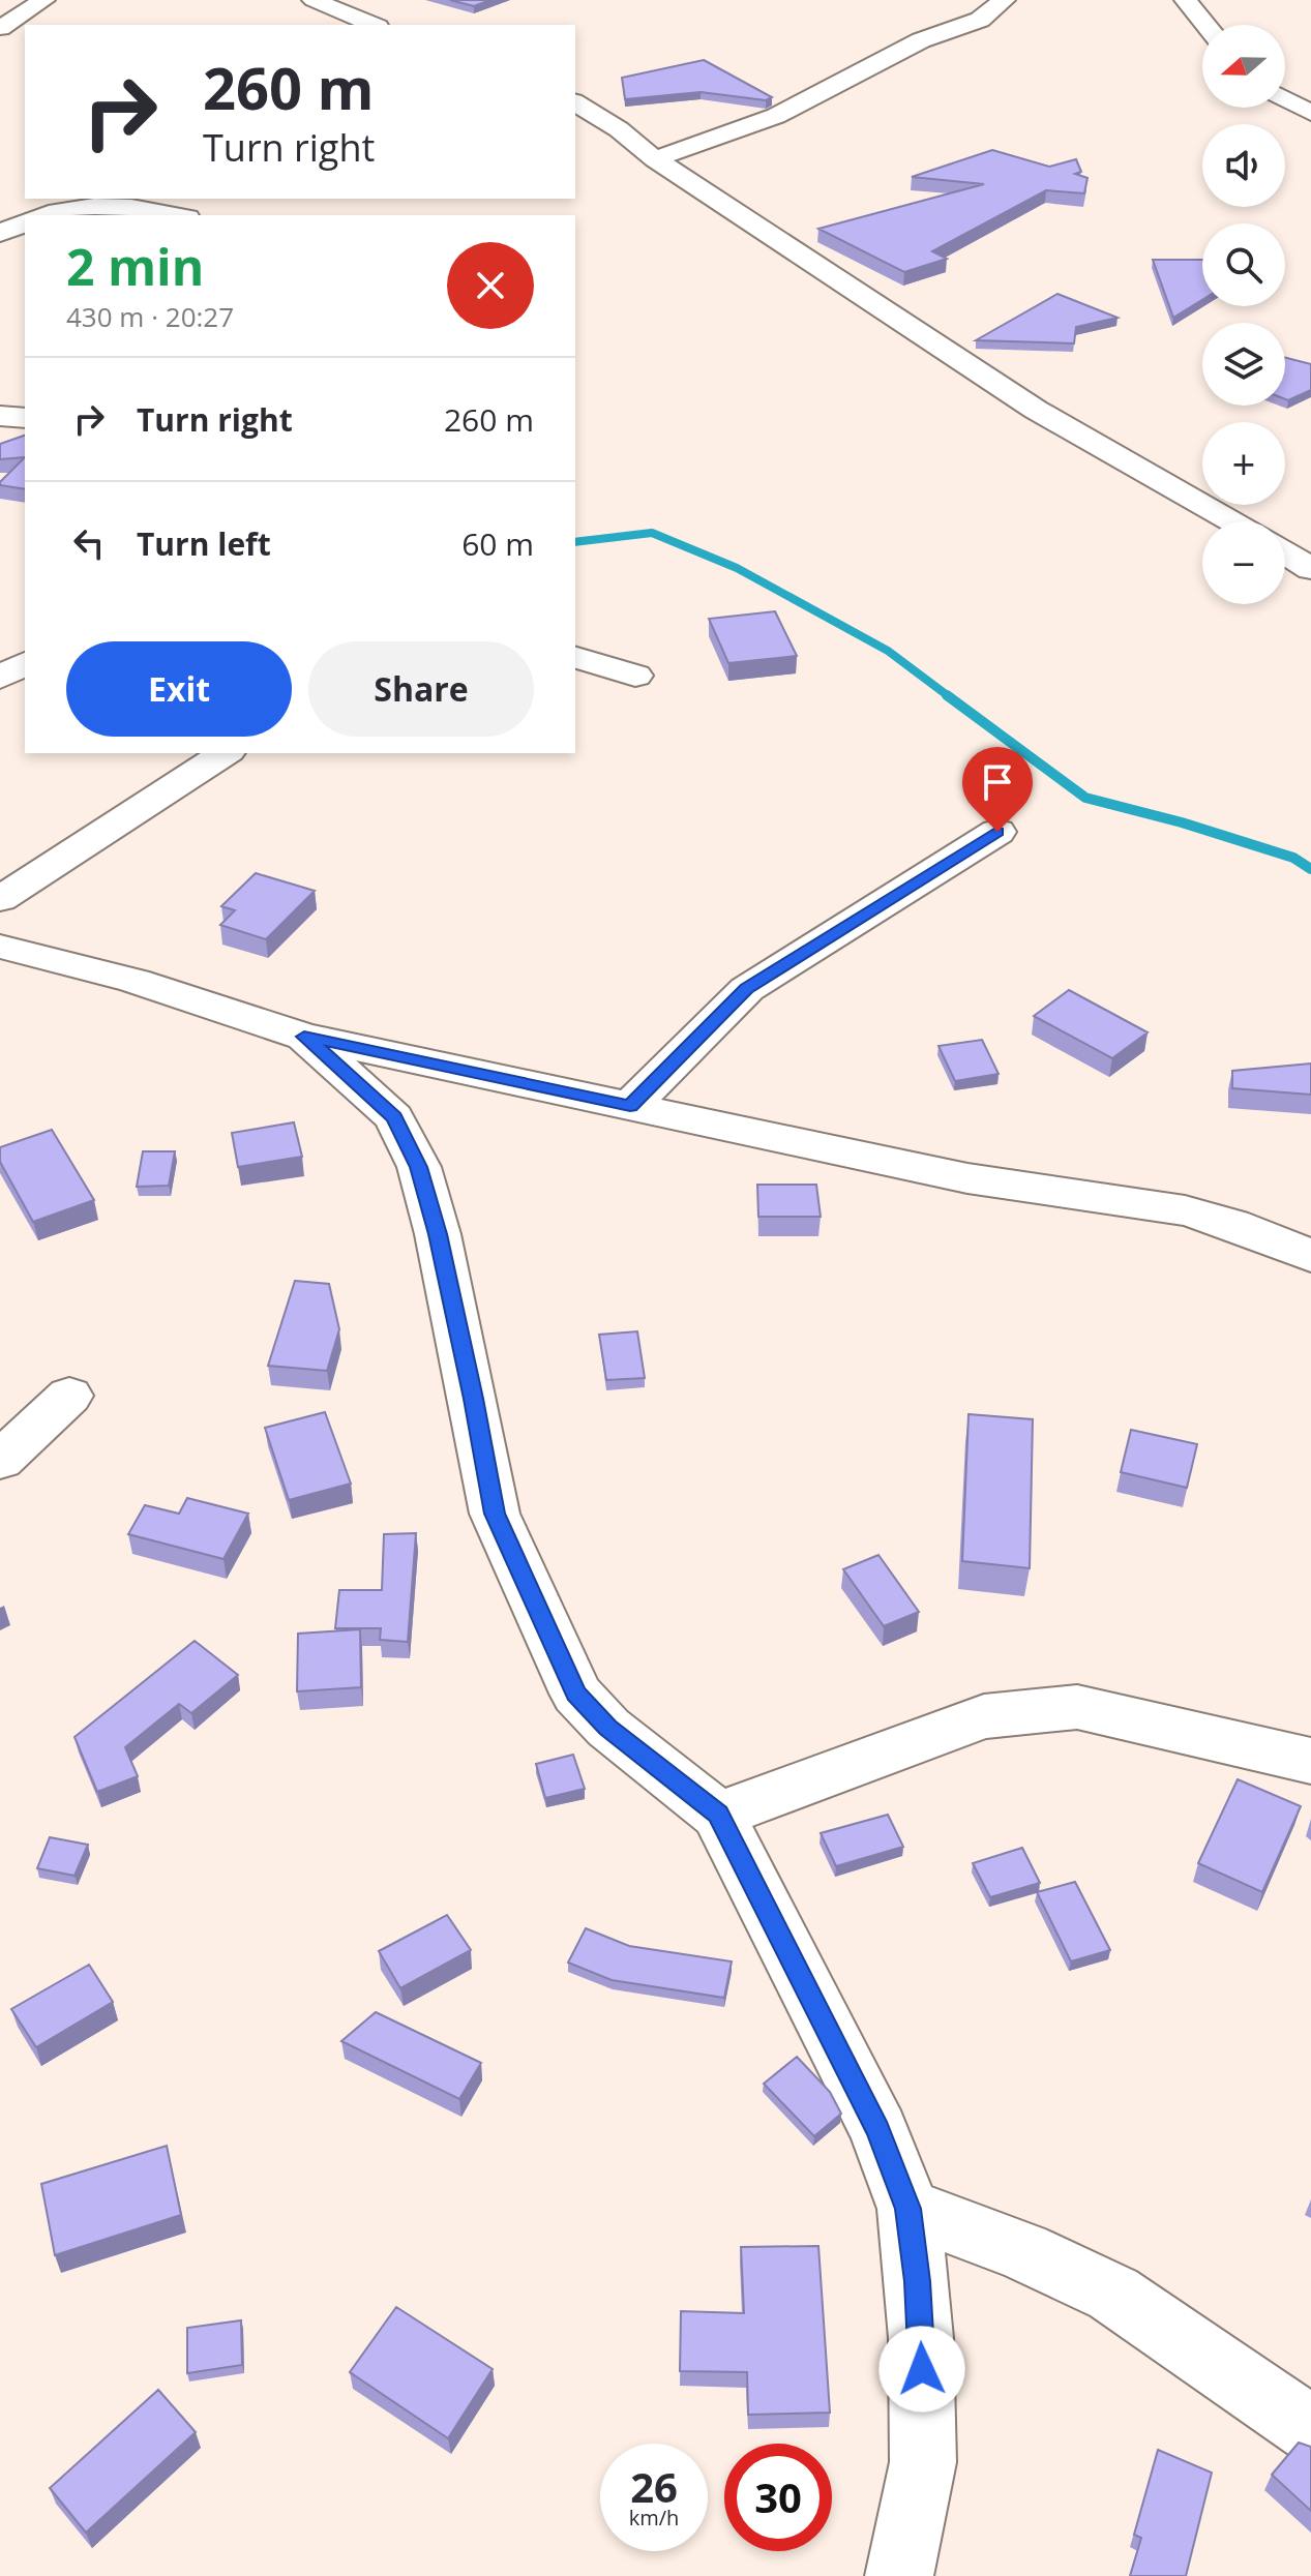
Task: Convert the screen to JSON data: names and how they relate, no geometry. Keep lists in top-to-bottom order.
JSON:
{
  "north": "left",
  "page": {
    "map_buttons": ["+", "−"],
    "turn": ["260 m", "Turn right"],
    "heading": ["2 min", "430 m · 20:27"],
    "list": [
      {
        "name": "Turn right",
        "value": "260 m"
      },
      {
        "name": "Turn left",
        "value": "60 m"
      }
    ],
    "buttons": ["Exit", "Share"],
    "speed": "26 km/h",
    "limit": "30"
  }
}
